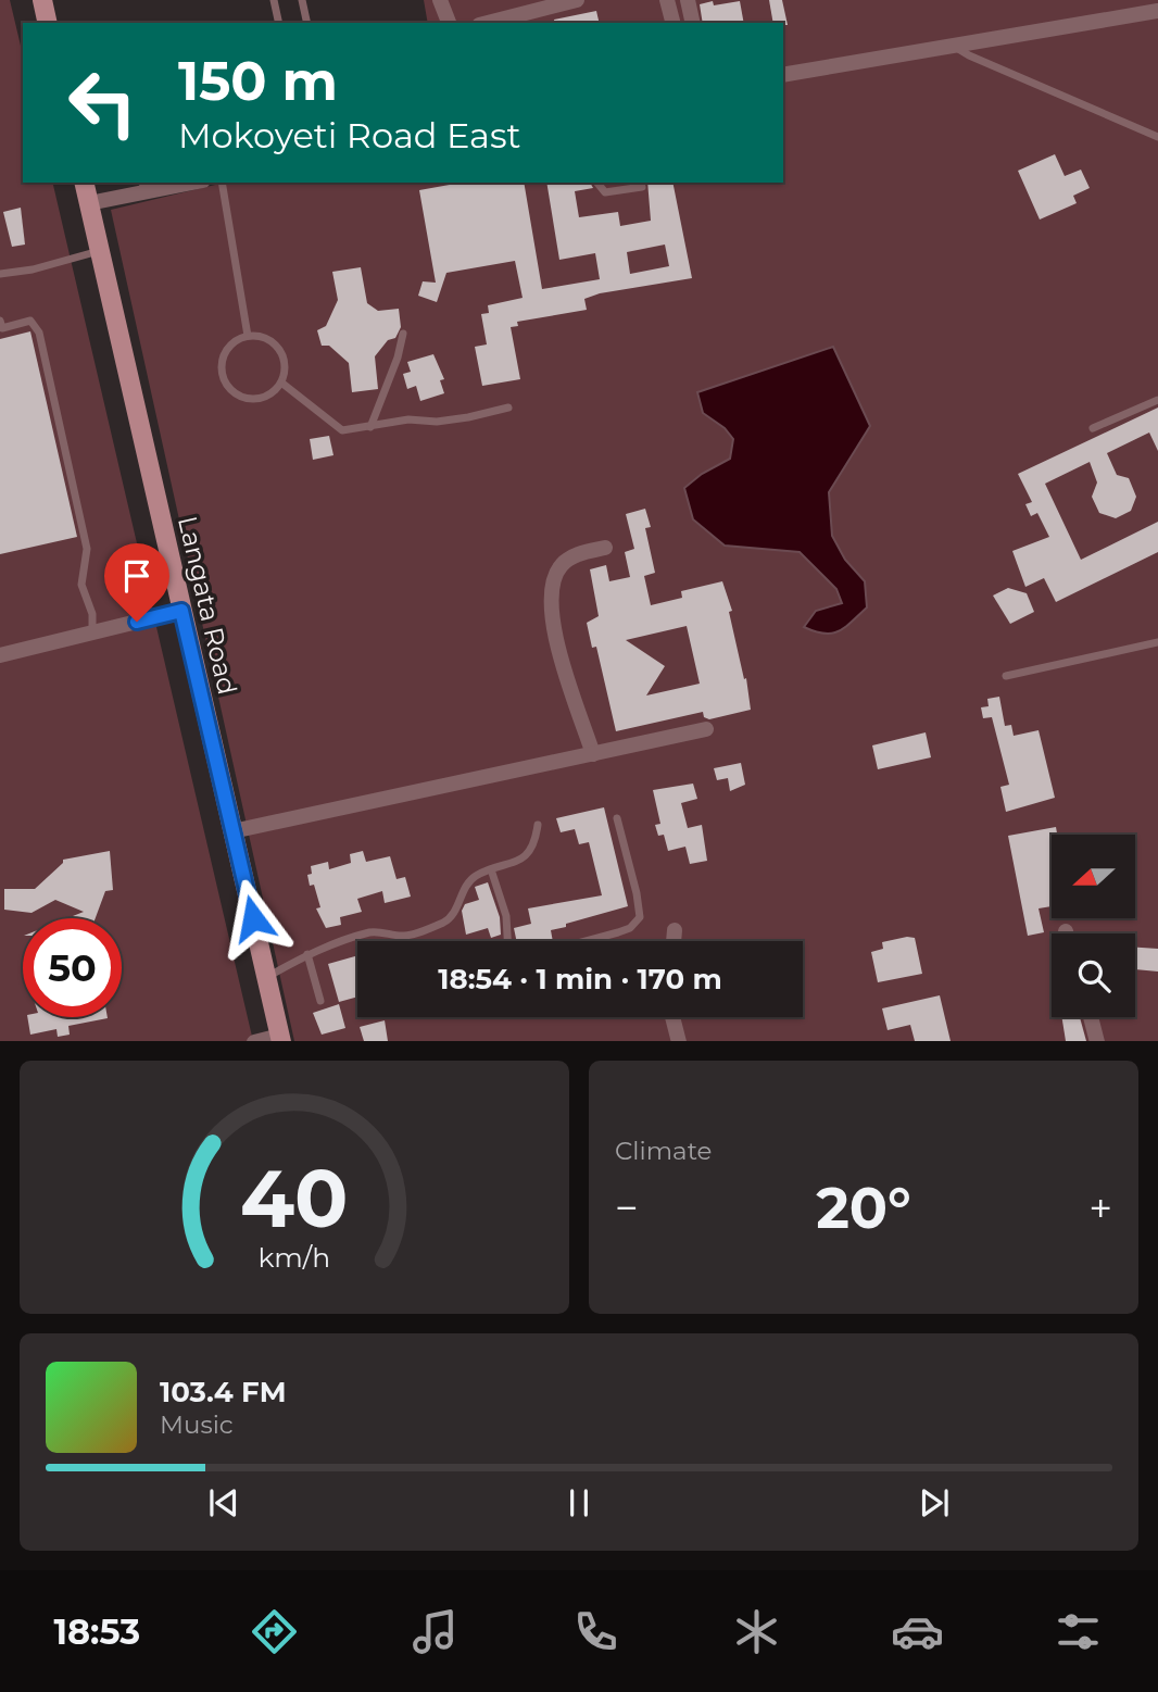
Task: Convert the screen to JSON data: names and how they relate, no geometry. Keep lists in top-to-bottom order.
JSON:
{
  "streets": {
    "main road": ["Langata Road"]
  },
  "north": "left",
  "page": {
    "turn": ["150 m", "Mokoyeti Road East"],
    "limit": "50",
    "trip": "18:54 · 1 min · 170 m",
    "tile": "Climate",
    "heat": ["−", "20°", "+"],
    "song": ["103.4 FM", "Music"],
    "tabs": "18:53",
    "gauge": ["40", "km/h"]
  }
}
